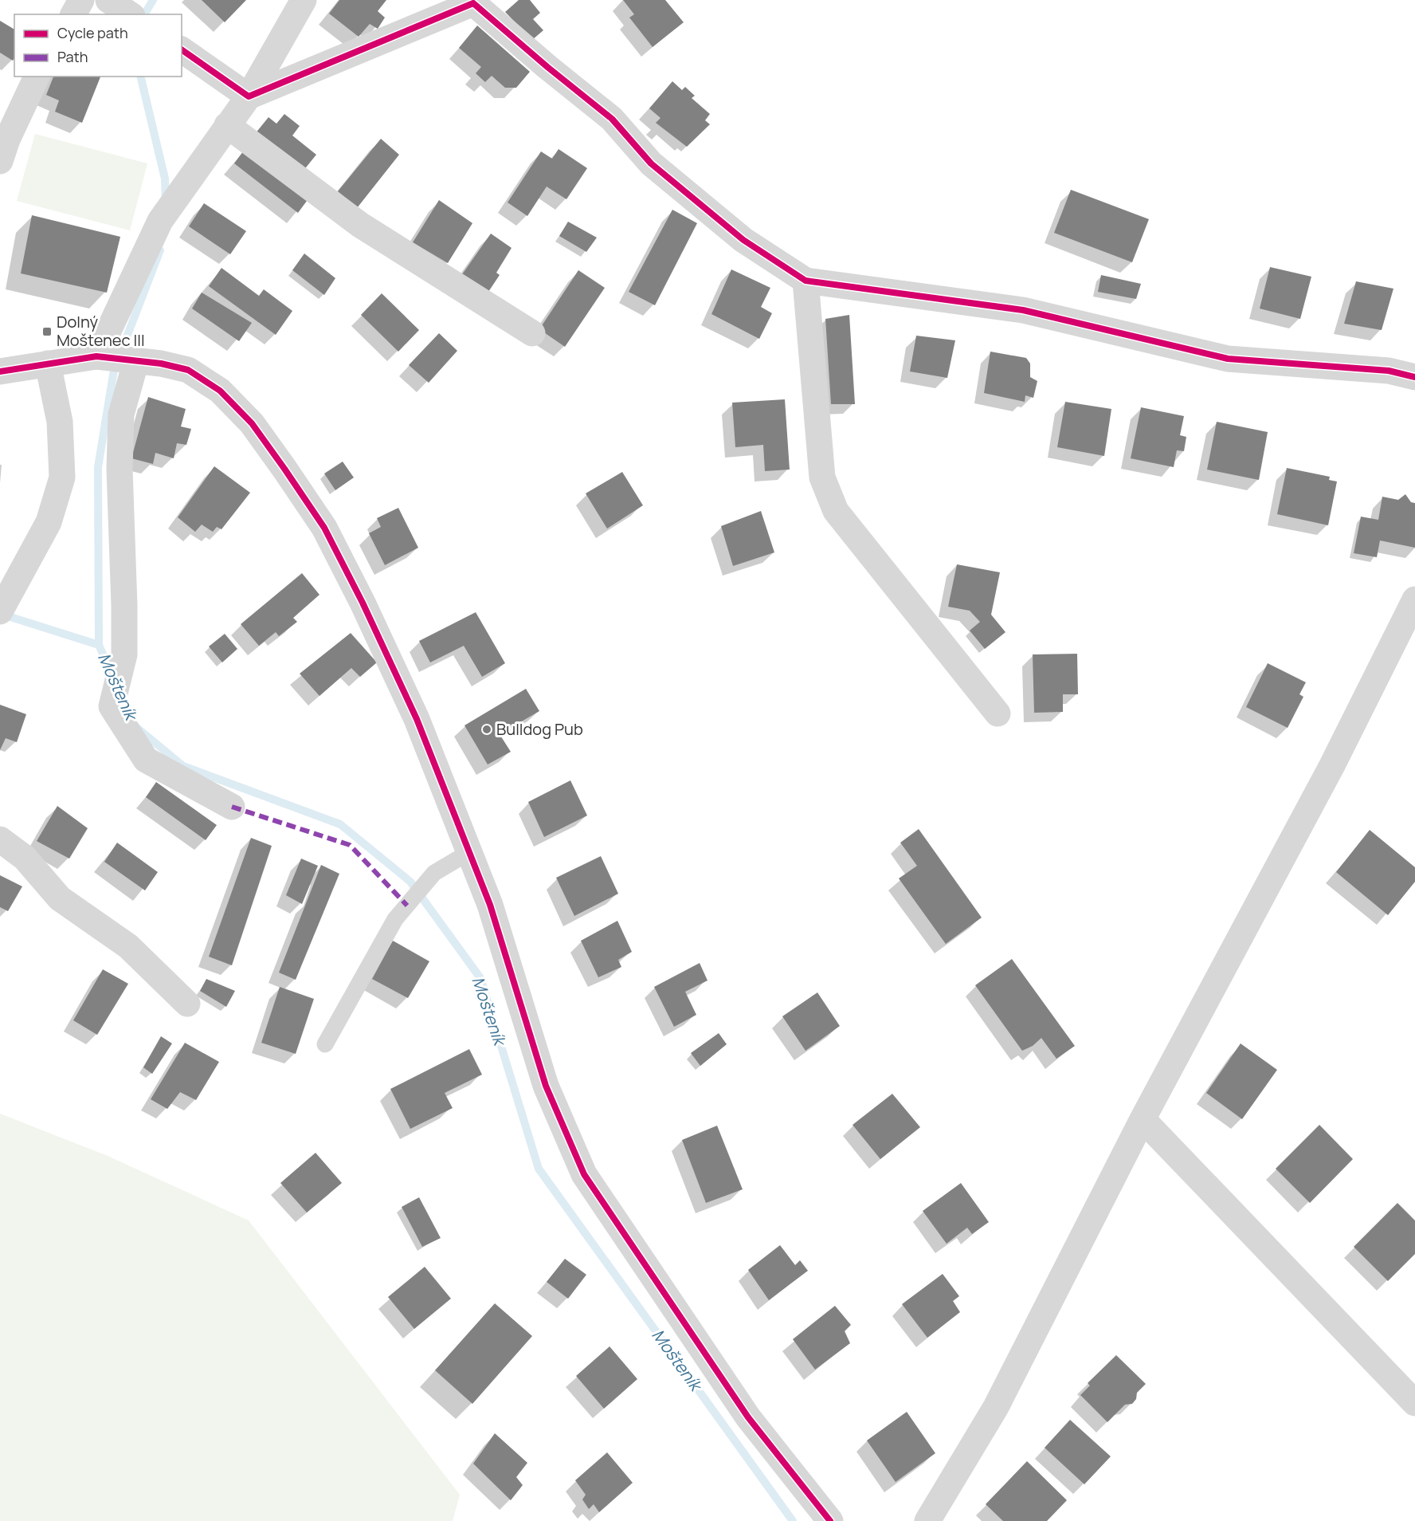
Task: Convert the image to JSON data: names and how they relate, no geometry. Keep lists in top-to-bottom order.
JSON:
{
  "water": ["Mošteník"],
  "places": {
    "transit": ["Dolný Moštenec III"],
    "other": ["Bulldog Pub"]
  },
  "legend": ["Cycle path", "Path"]
}
